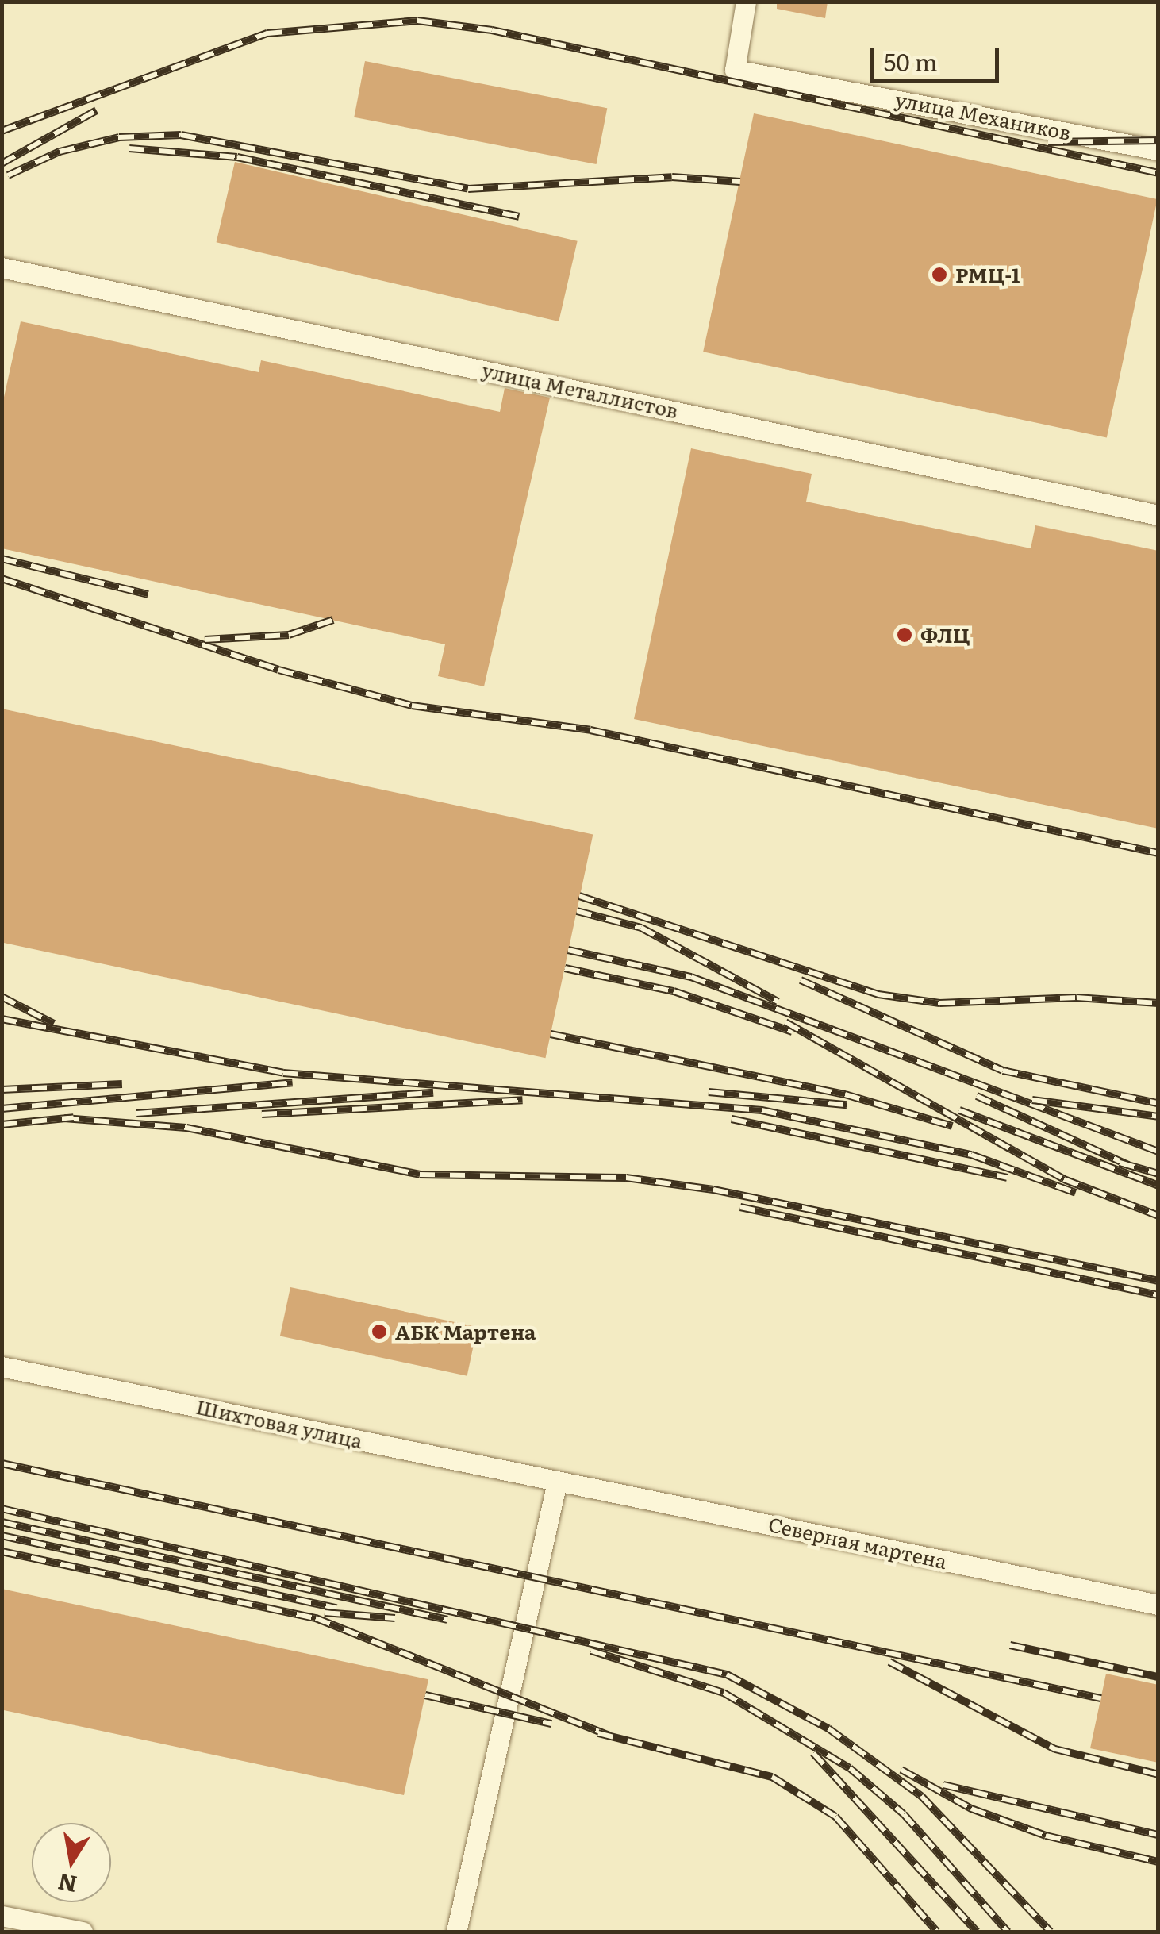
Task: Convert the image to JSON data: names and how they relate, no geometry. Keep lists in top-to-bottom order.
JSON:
{
  "streets": {
    "street": [
      "улица Механиков",
      "улица Металлистов",
      "Шихтовая улица",
      "Северная мартена"
    ]
  },
  "crossings": [
    ["Шихтовая улица", "Северная мартена"]
  ],
  "places": ["РМЦ-1", "ФЛЦ", "АБК Мартена"],
  "scale_bar": "50 m",
  "north": "bottom"
}
